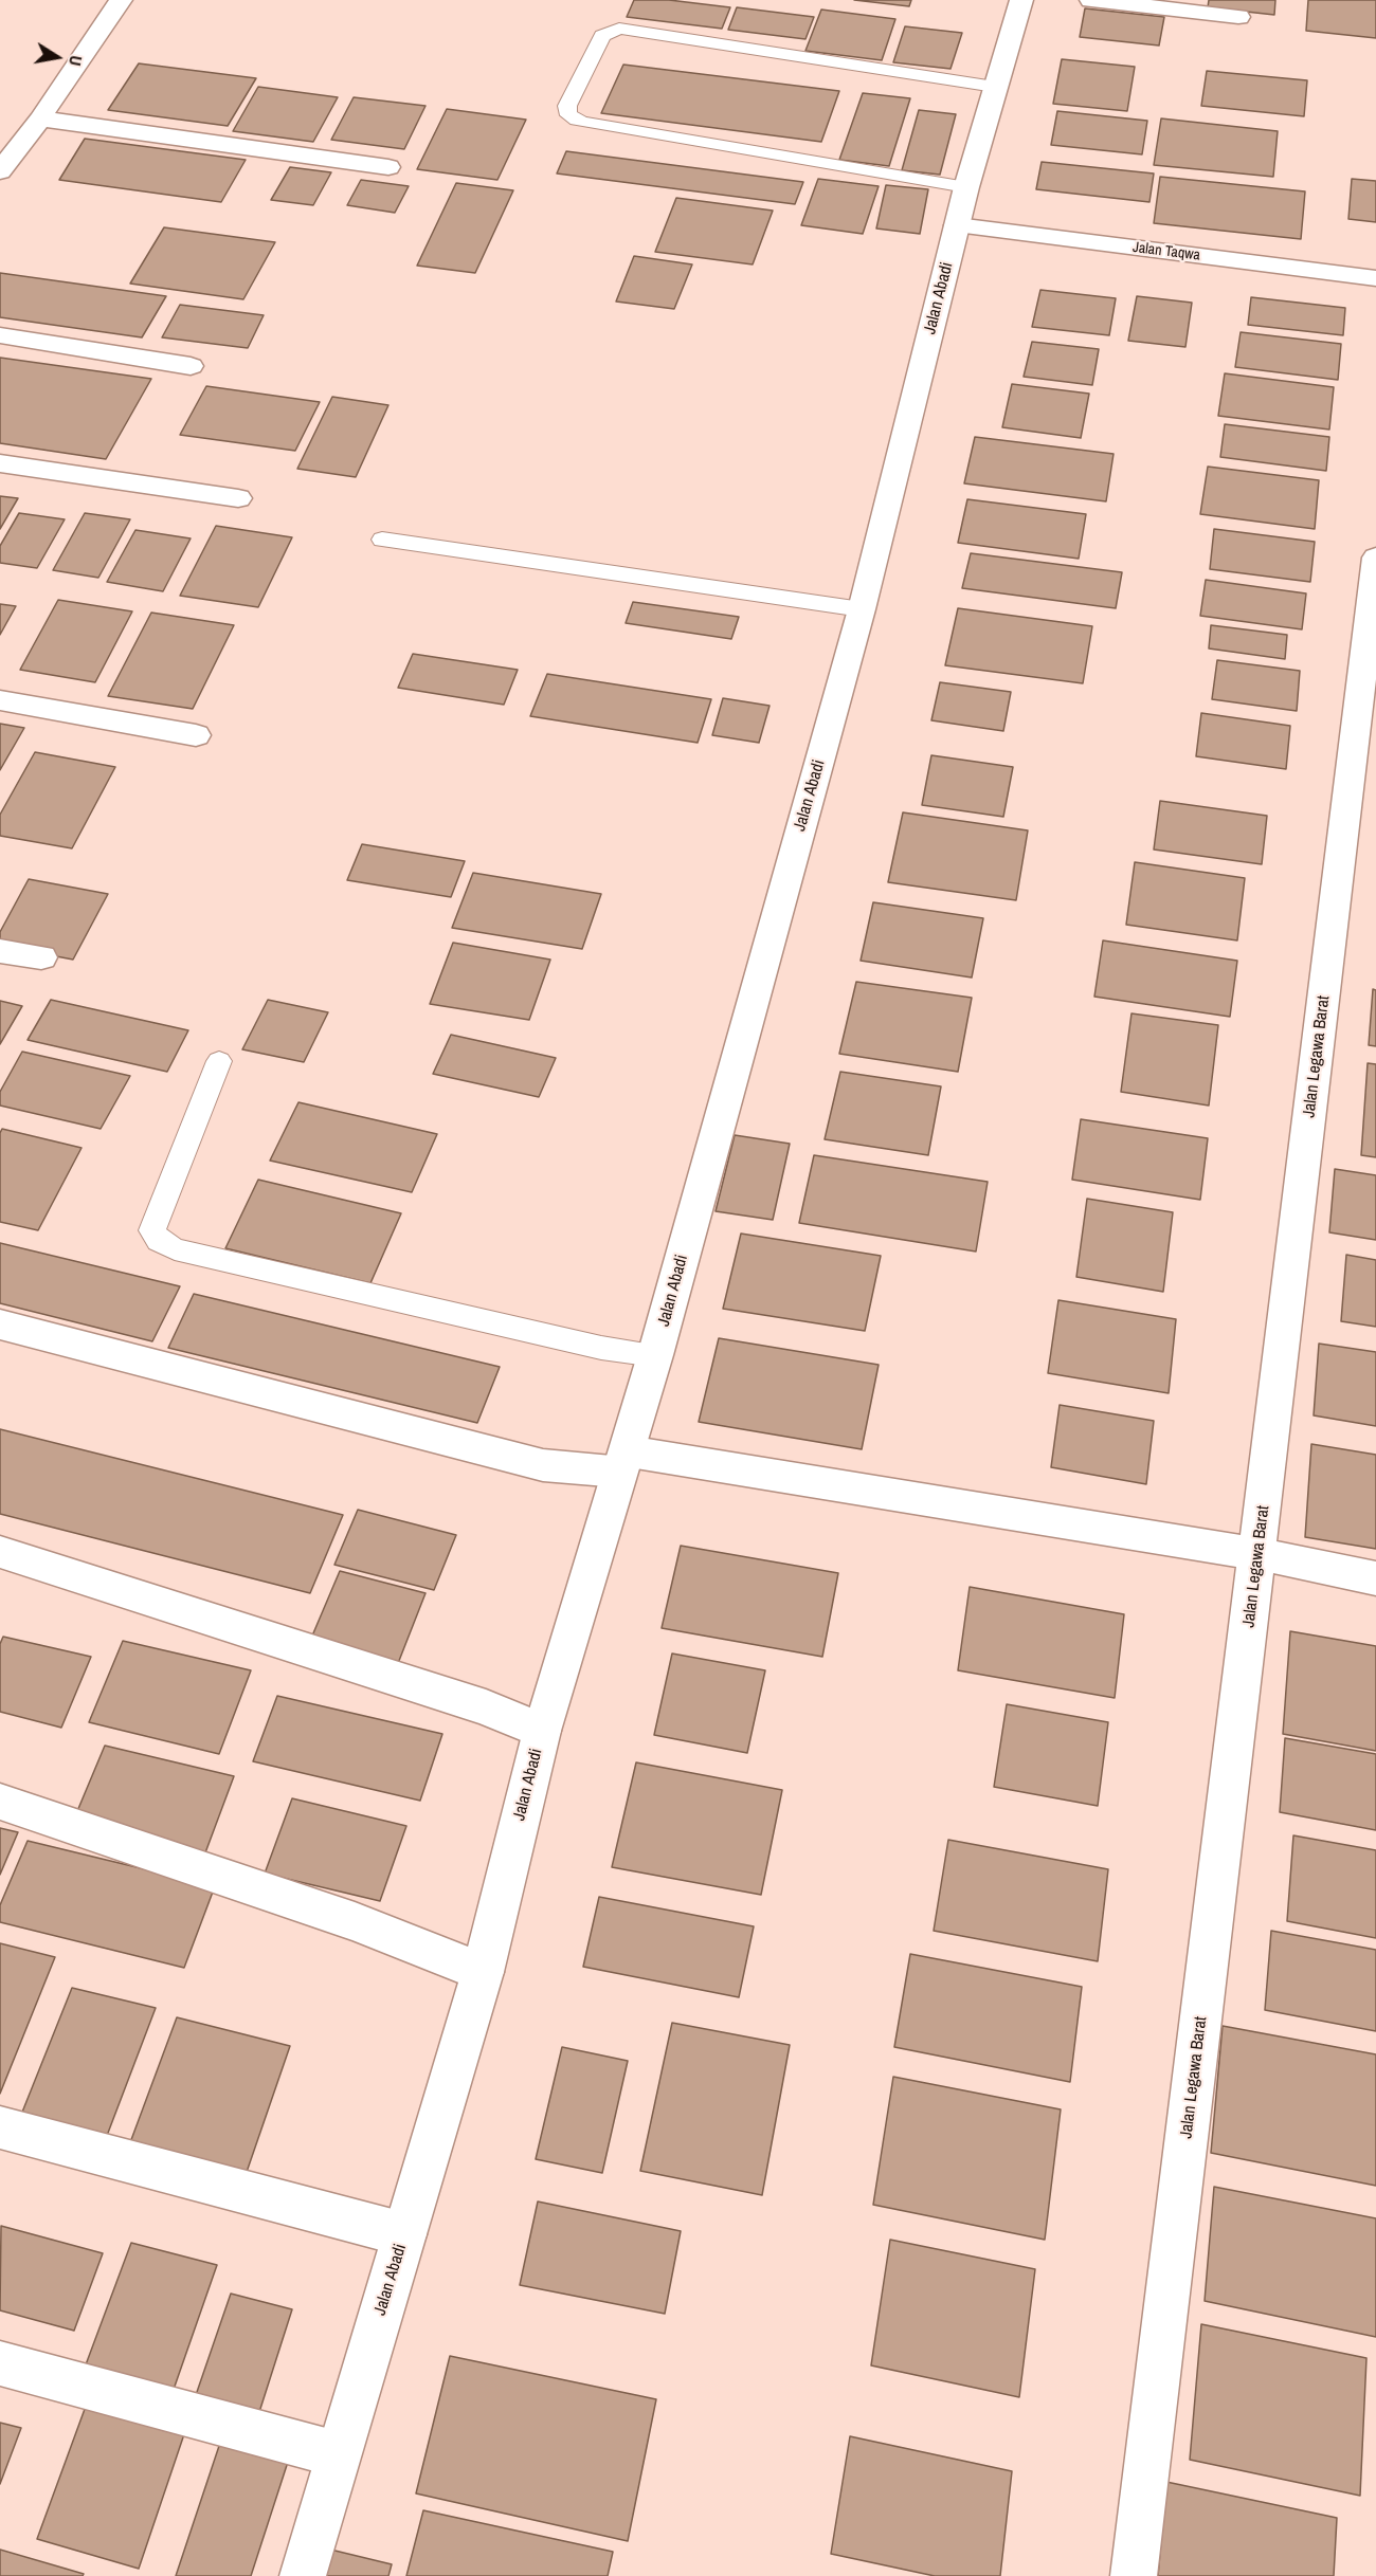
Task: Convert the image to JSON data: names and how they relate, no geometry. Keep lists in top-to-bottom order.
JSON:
{
  "streets": {
    "street": ["Jalan Taqwa", "Jalan Abadi", "Jalan Legawa Barat"]
  },
  "crossings": [
    ["Jalan Taqwa", "Jalan Abadi"]
  ],
  "north": "right"
}
